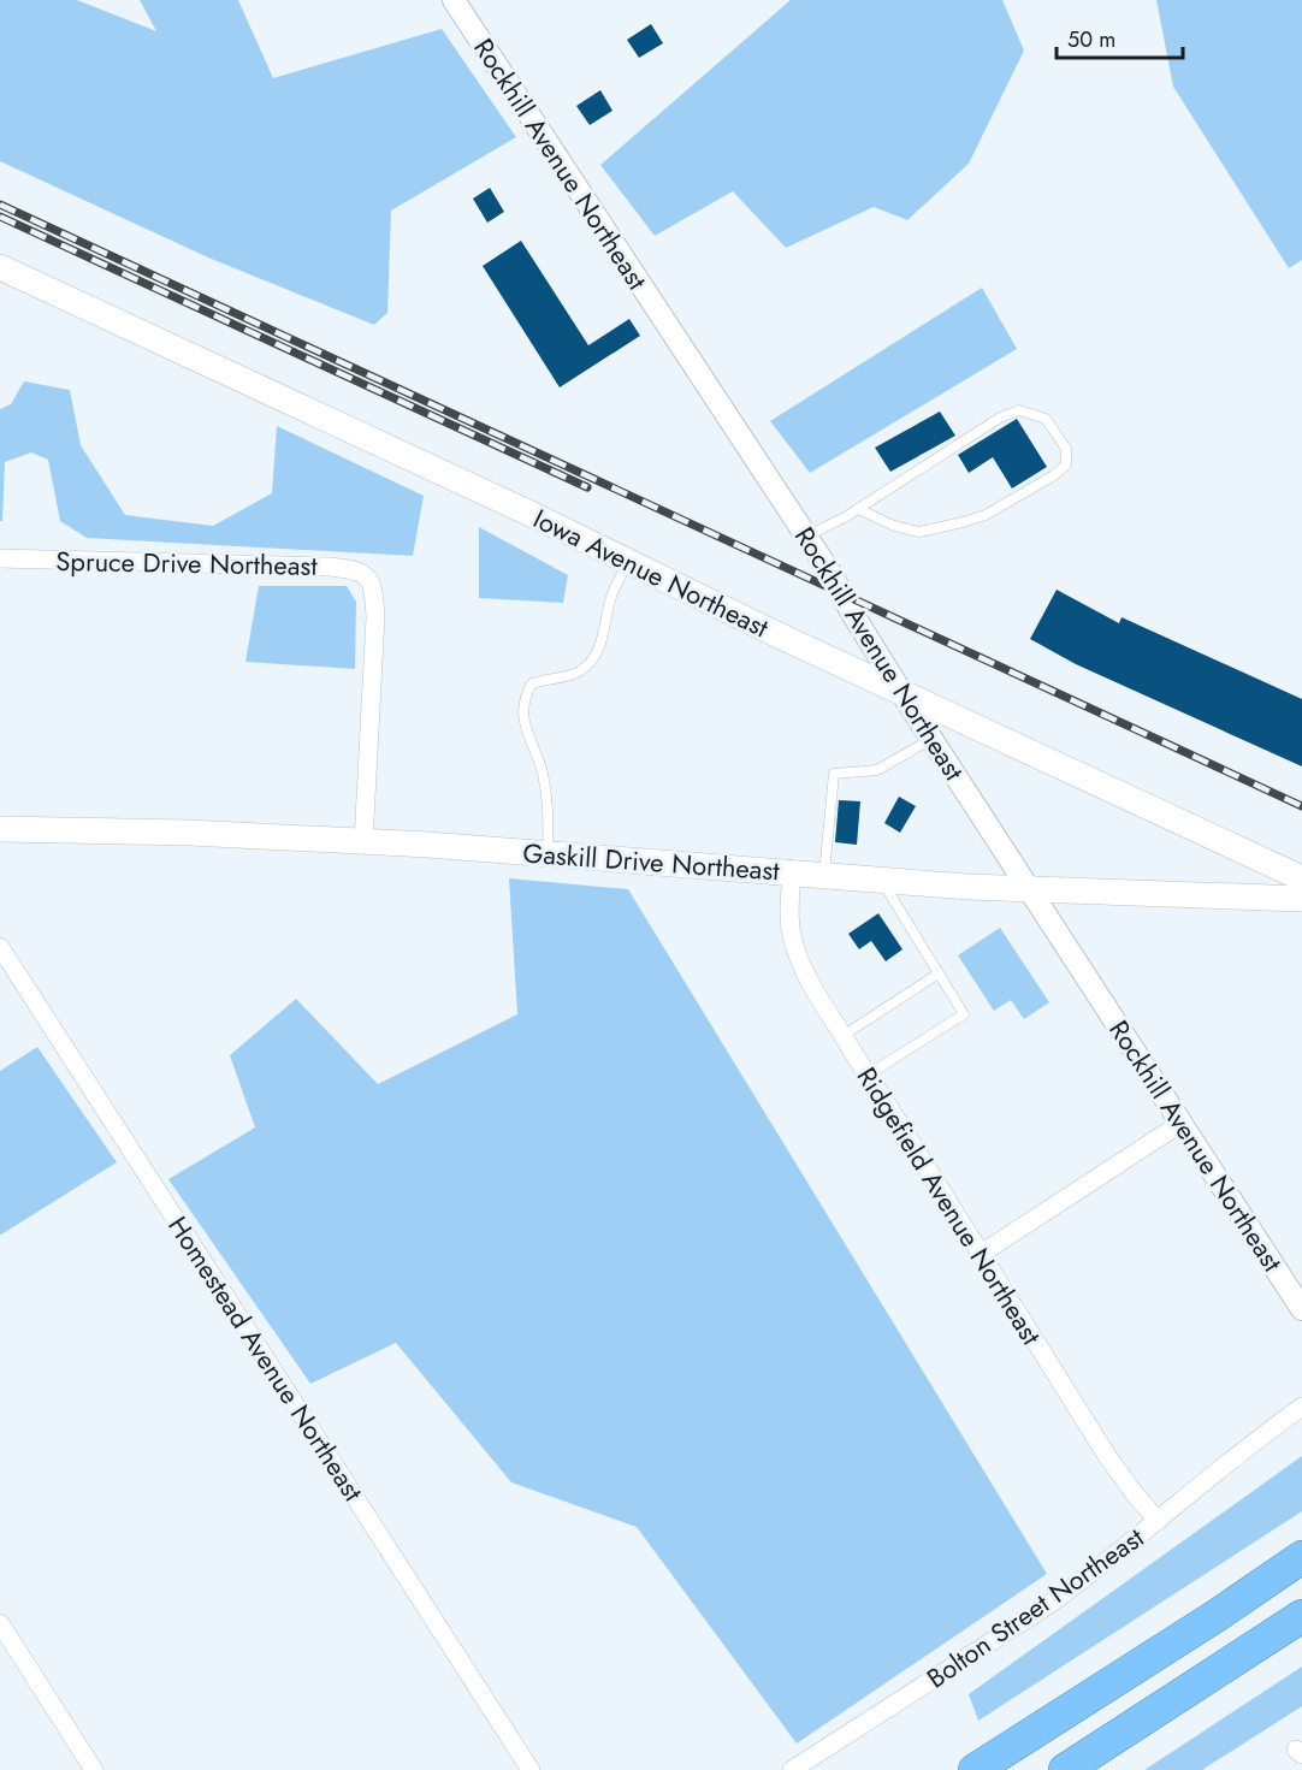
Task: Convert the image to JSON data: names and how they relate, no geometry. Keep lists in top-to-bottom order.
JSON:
{
  "streets": {
    "main road": ["Iowa Avenue Northeast", "Gaskill Drive Northeast"],
    "street": [
      "Rockhill Avenue Northeast",
      "Spruce Drive Northeast",
      "Ridgefield Avenue Northeast",
      "Homestead Avenue Northeast",
      "Bolton Street Northeast"
    ]
  },
  "crossings": [
    ["Rockhill Avenue Northeast", "Iowa Avenue Northeast"],
    ["Rockhill Avenue Northeast", "Gaskill Drive Northeast"],
    ["Spruce Drive Northeast", "Gaskill Drive Northeast"],
    ["Gaskill Drive Northeast", "Ridgefield Avenue Northeast"],
    ["Ridgefield Avenue Northeast", "Bolton Street Northeast"]
  ],
  "scale_bar": "50 m"
}
